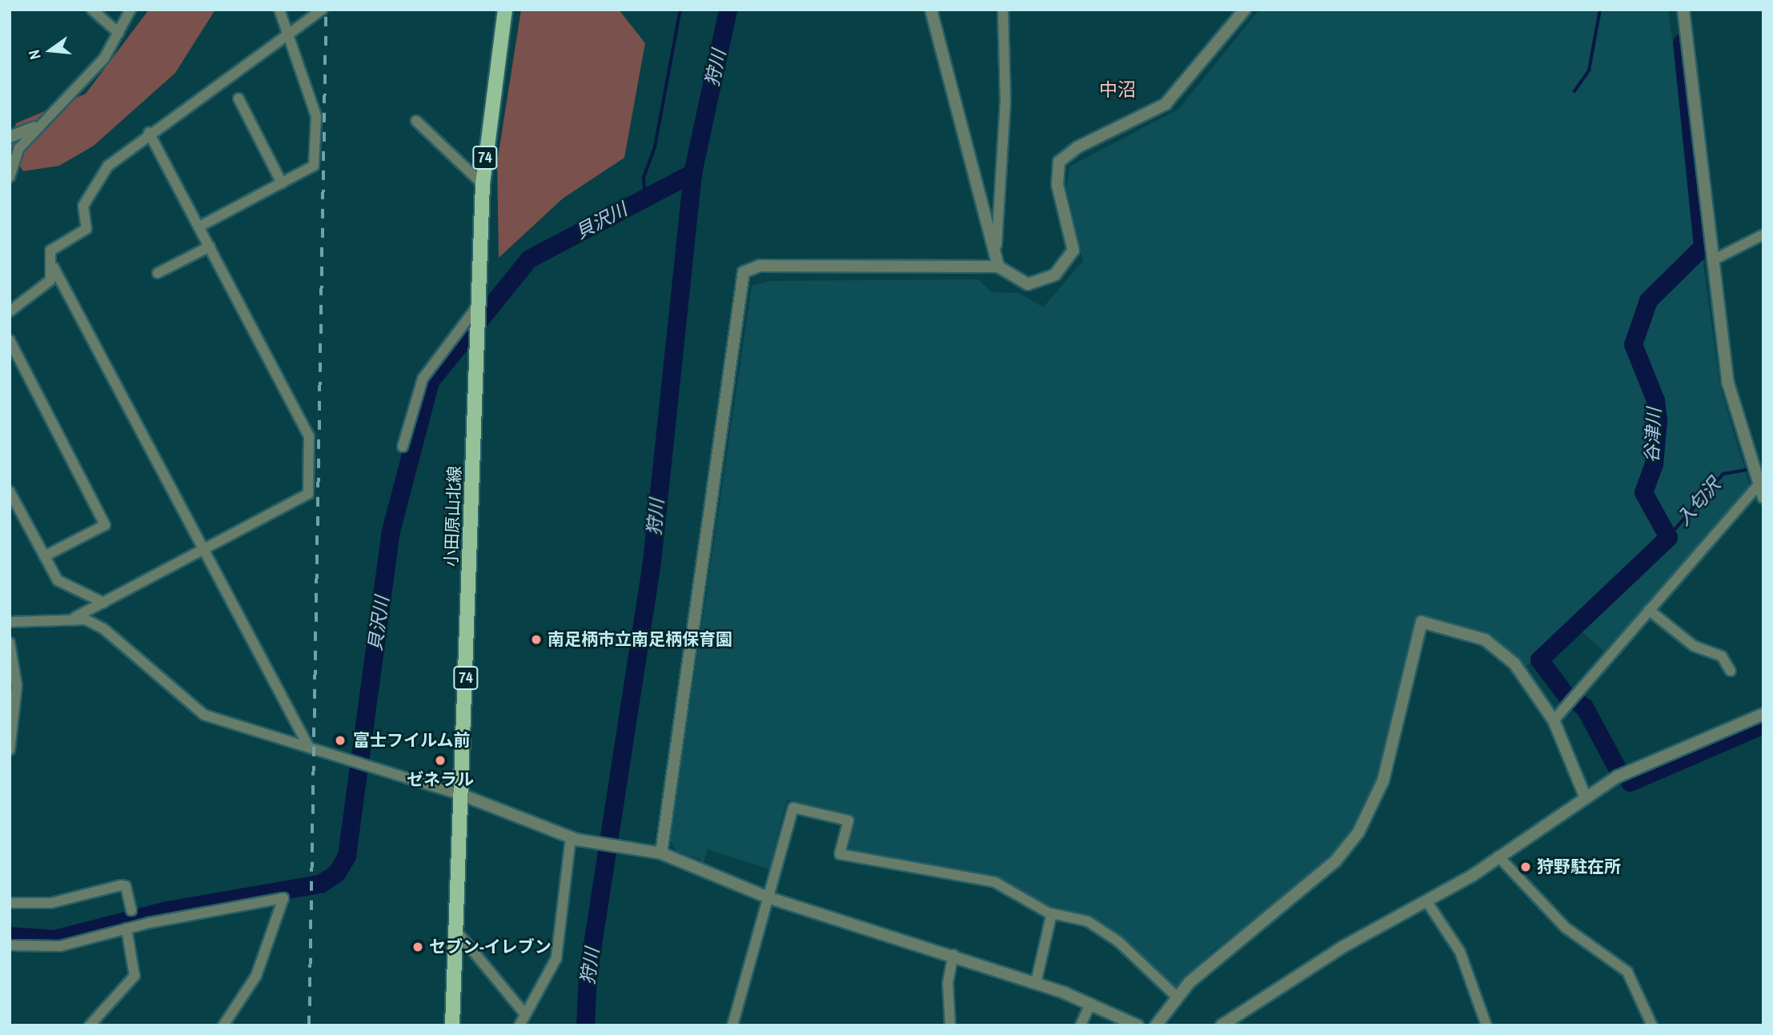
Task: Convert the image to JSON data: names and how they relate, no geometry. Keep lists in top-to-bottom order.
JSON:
{
  "streets": {
    "main road": ["74", "小田原山北線"]
  },
  "districts": ["中沼"],
  "water": [
    "狩川",
    "貝沢川",
    "谷津川",
    "入匂沢"
  ],
  "places": [
    "南足柄市立南足柄保育園",
    "富士フイルム前",
    "ゼネラル",
    "狩野駐在所",
    "セブン-イレブン"
  ],
  "north": "left"
}
